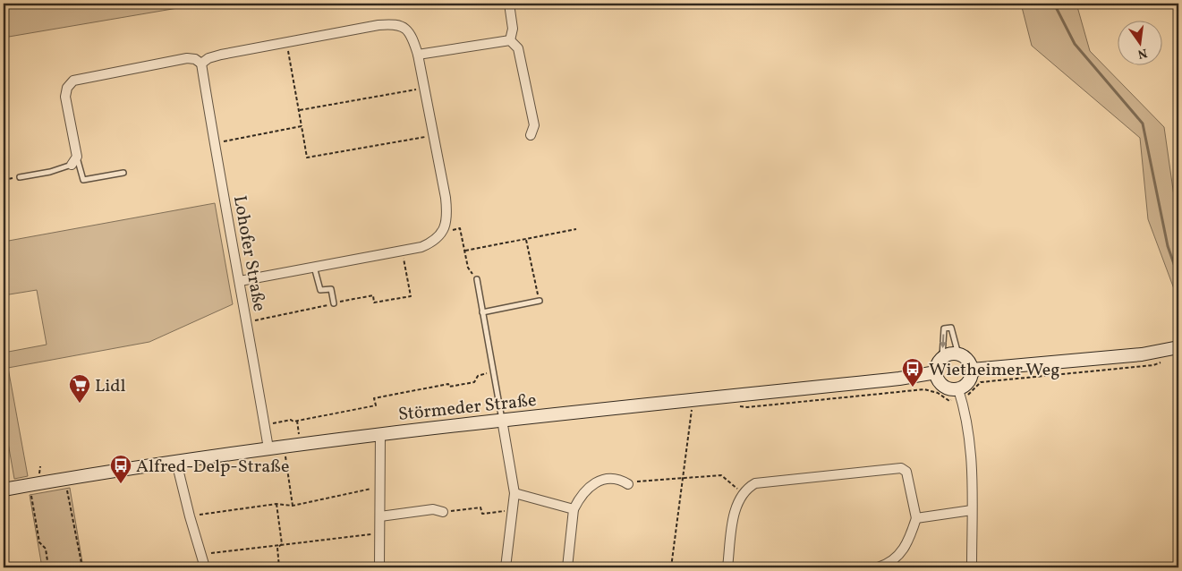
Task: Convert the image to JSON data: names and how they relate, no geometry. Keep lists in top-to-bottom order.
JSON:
{
  "streets": {
    "main road": ["Störmeder Straße"],
    "street": ["Lohofer Straße"]
  },
  "crossings": [
    ["Lohofer Straße", "Störmeder Straße"]
  ],
  "places": {
    "bus stop": ["Wietheimer Weg", "Alfred-Delp-Straße"],
    "supermarket": ["Lidl"]
  },
  "north": "bottom"
}
